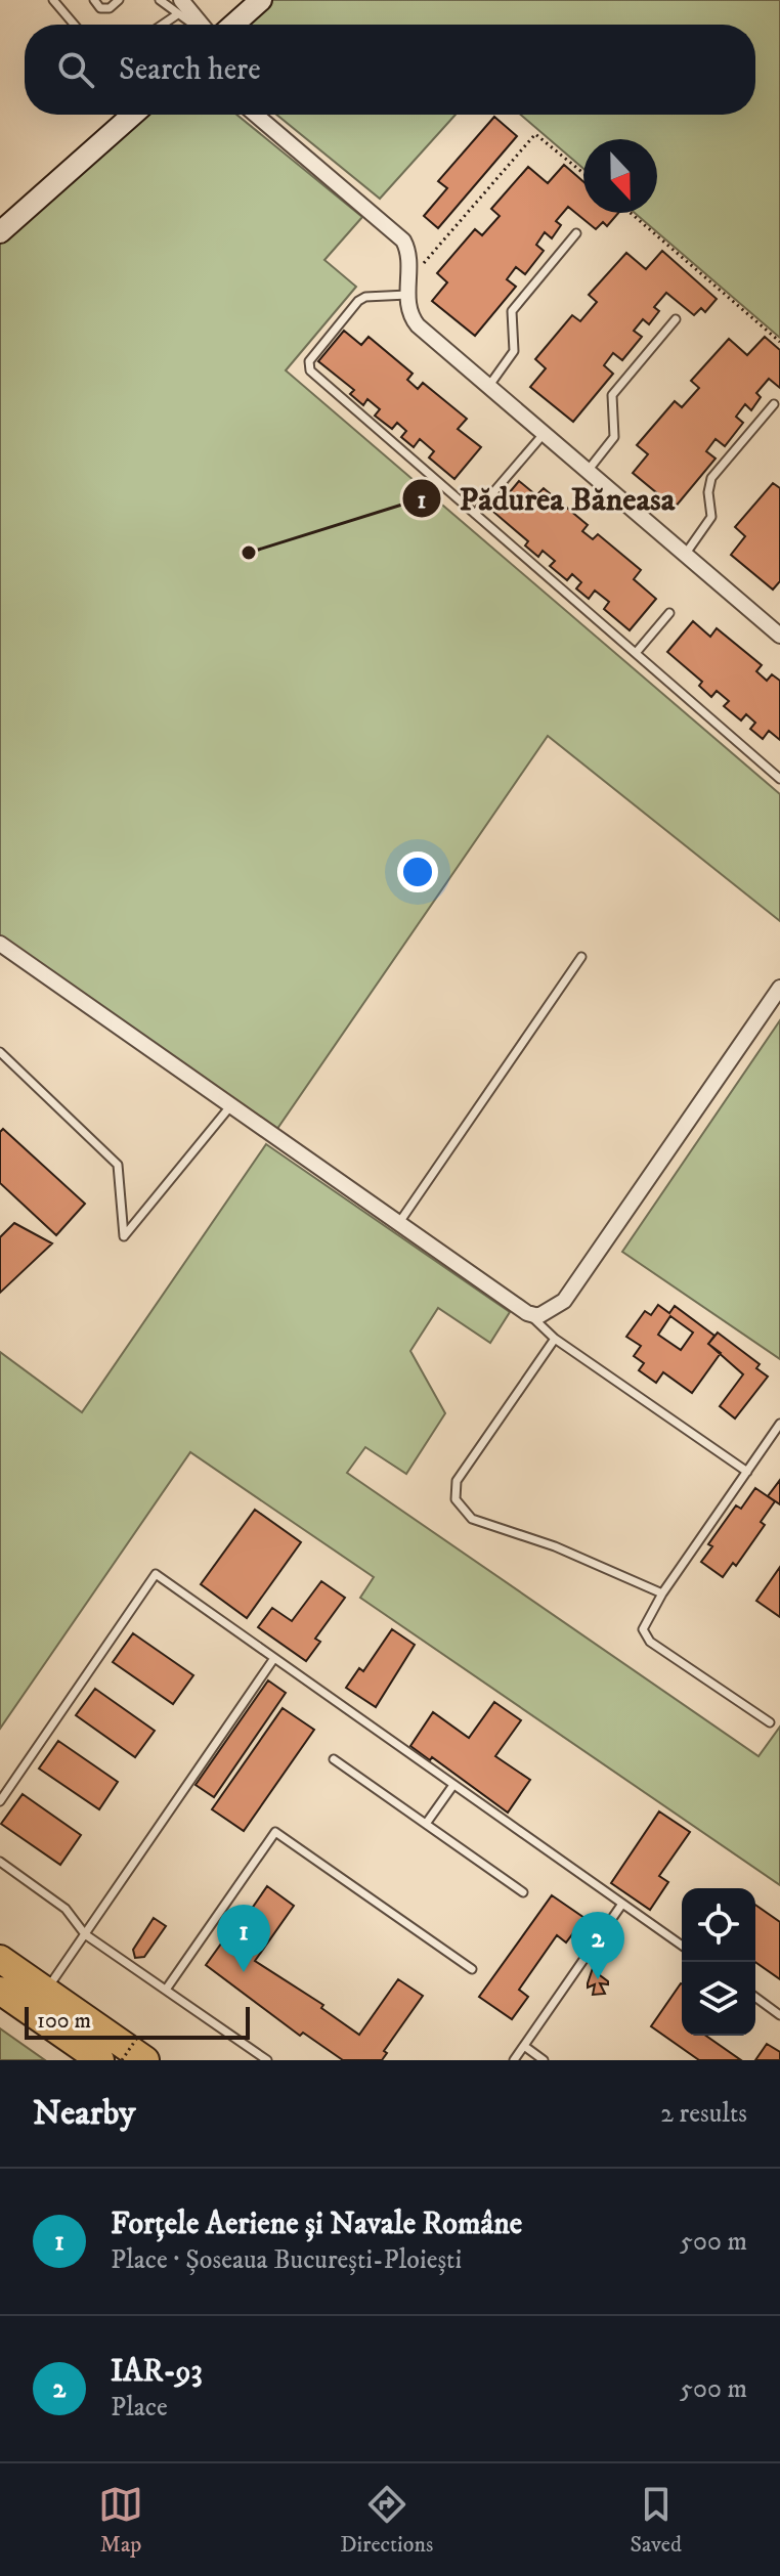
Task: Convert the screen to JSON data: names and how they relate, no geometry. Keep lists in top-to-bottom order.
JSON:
{
  "places": ["Pădurea Băneasa"],
  "scale_bar": "100 m",
  "north": "bottom",
  "page": {
    "search": "Search here",
    "pins": ["1", "2"],
    "scale": "100 m",
    "heading": ["Nearby", "2 results"],
    "list": [
      {
        "mark": "1",
        "name": "Forțele Aeriene și Navale Române",
        "note": "Place · Șoseaua București-Ploiești",
        "value": "500 m"
      },
      {
        "mark": "2",
        "name": "IAR-93",
        "note": "Place",
        "value": "500 m"
      }
    ],
    "nav": ["Map", "Directions", "Saved"]
  }
}
